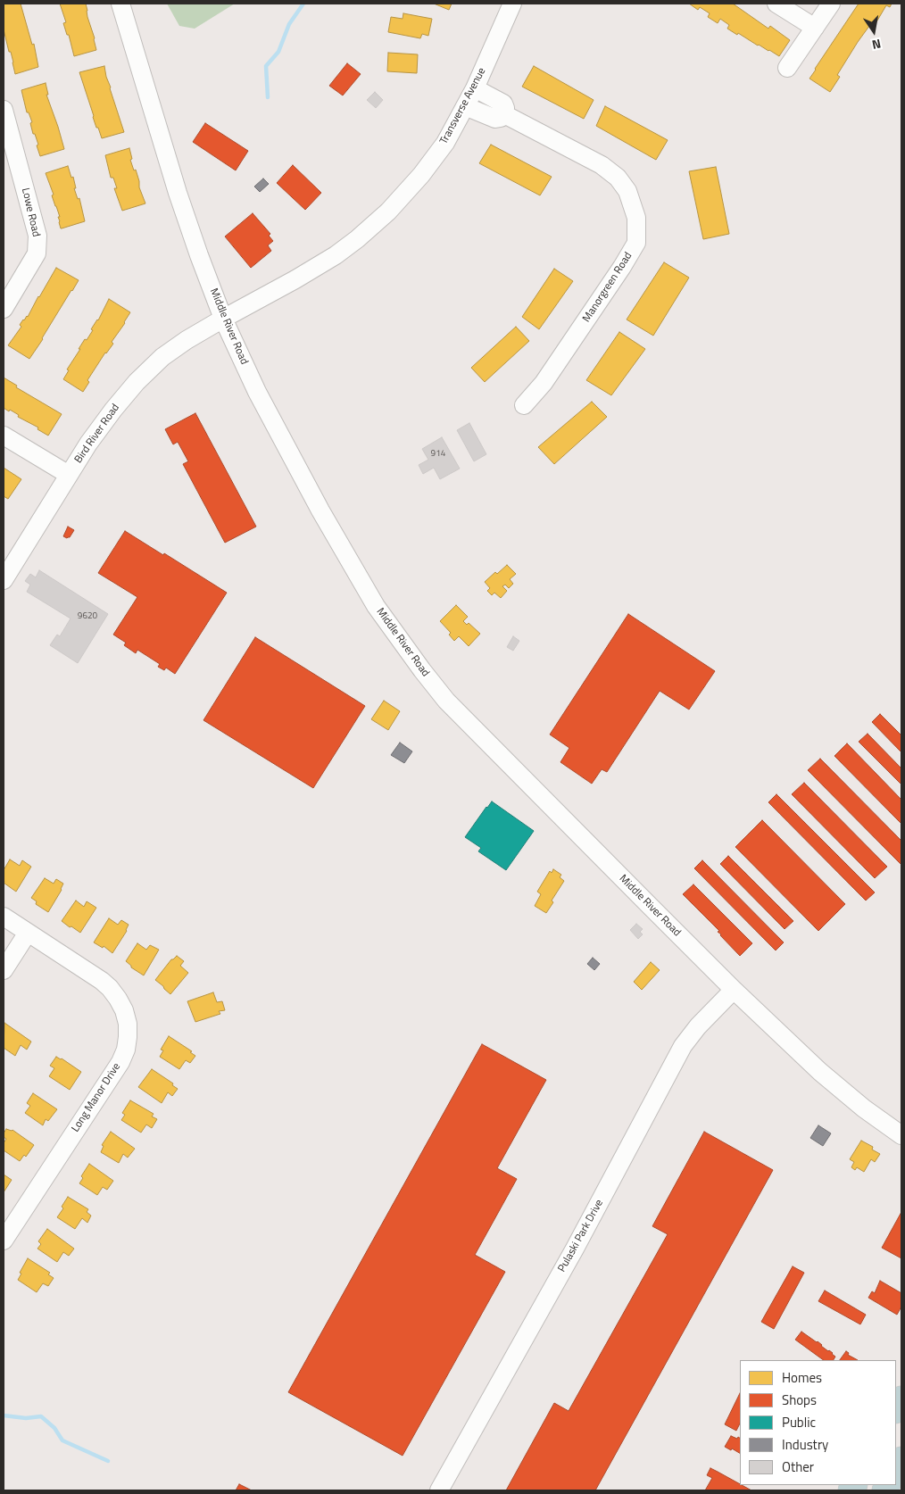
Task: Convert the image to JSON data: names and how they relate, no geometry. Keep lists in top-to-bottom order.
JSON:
{
  "streets": {
    "street": [
      "Transverse Avenue",
      "Lowe Road",
      "Manorgreen Road",
      "Middle River Road",
      "Bird River Road",
      "Long Manor Drive",
      "Pulaski Park Drive"
    ]
  },
  "crossings": [
    ["Transverse Avenue", "Manorgreen Road"],
    ["Transverse Avenue", "Middle River Road"],
    ["Transverse Avenue", "Bird River Road"],
    ["Middle River Road", "Bird River Road"],
    ["Middle River Road", "Pulaski Park Drive"]
  ],
  "house_numbers": ["914", "9620"],
  "legend": [
    "Homes",
    "Shops",
    "Public",
    "Industry",
    "Other"
  ],
  "north": "bottom"
}
